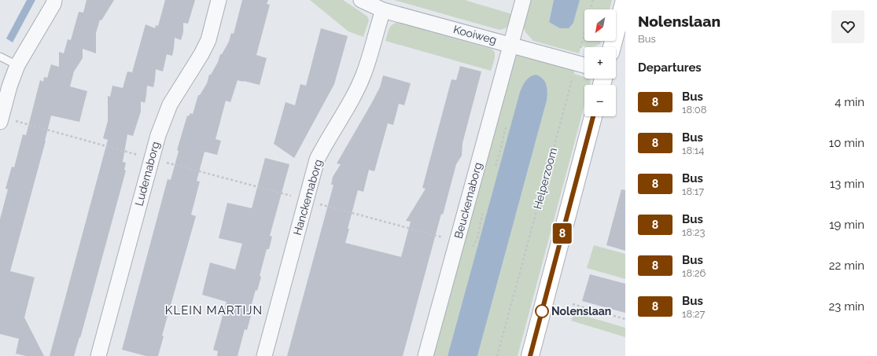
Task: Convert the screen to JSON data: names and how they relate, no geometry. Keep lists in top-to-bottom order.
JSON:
{
  "streets": {
    "street": [
      "Kooiweg",
      "Ludemaborg",
      "Hanckemaborg",
      "Beuckemaborg"
    ],
    "path": ["Helperzoom"]
  },
  "crossings": [
    ["Kooiweg", "Helperzoom"],
    ["Kooiweg", "Hanckemaborg"],
    ["Kooiweg", "Beuckemaborg"]
  ],
  "districts": ["KLEIN MARTIJN"],
  "places": ["Nolenslaan"],
  "lines": ["bus line 8"],
  "north": "bottom left",
  "page": {
    "on_map": "8",
    "heading": [
      ["Nolenslaan", "Bus"],
      "Departures"
    ],
    "map_buttons": ["+", "−"],
    "list": [
      {
        "mark": "8",
        "name": "Bus",
        "note": "18:08",
        "value": "4 min"
      },
      {
        "mark": "8",
        "name": "Bus",
        "note": "18:14",
        "value": "10 min"
      },
      {
        "mark": "8",
        "name": "Bus",
        "note": "18:17",
        "value": "13 min"
      },
      {
        "mark": "8",
        "name": "Bus",
        "note": "18:23",
        "value": "19 min"
      },
      {
        "mark": "8",
        "name": "Bus",
        "note": "18:26",
        "value": "22 min"
      },
      {
        "mark": "8",
        "name": "Bus",
        "note": "18:27",
        "value": "23 min"
      }
    ]
  }
}
